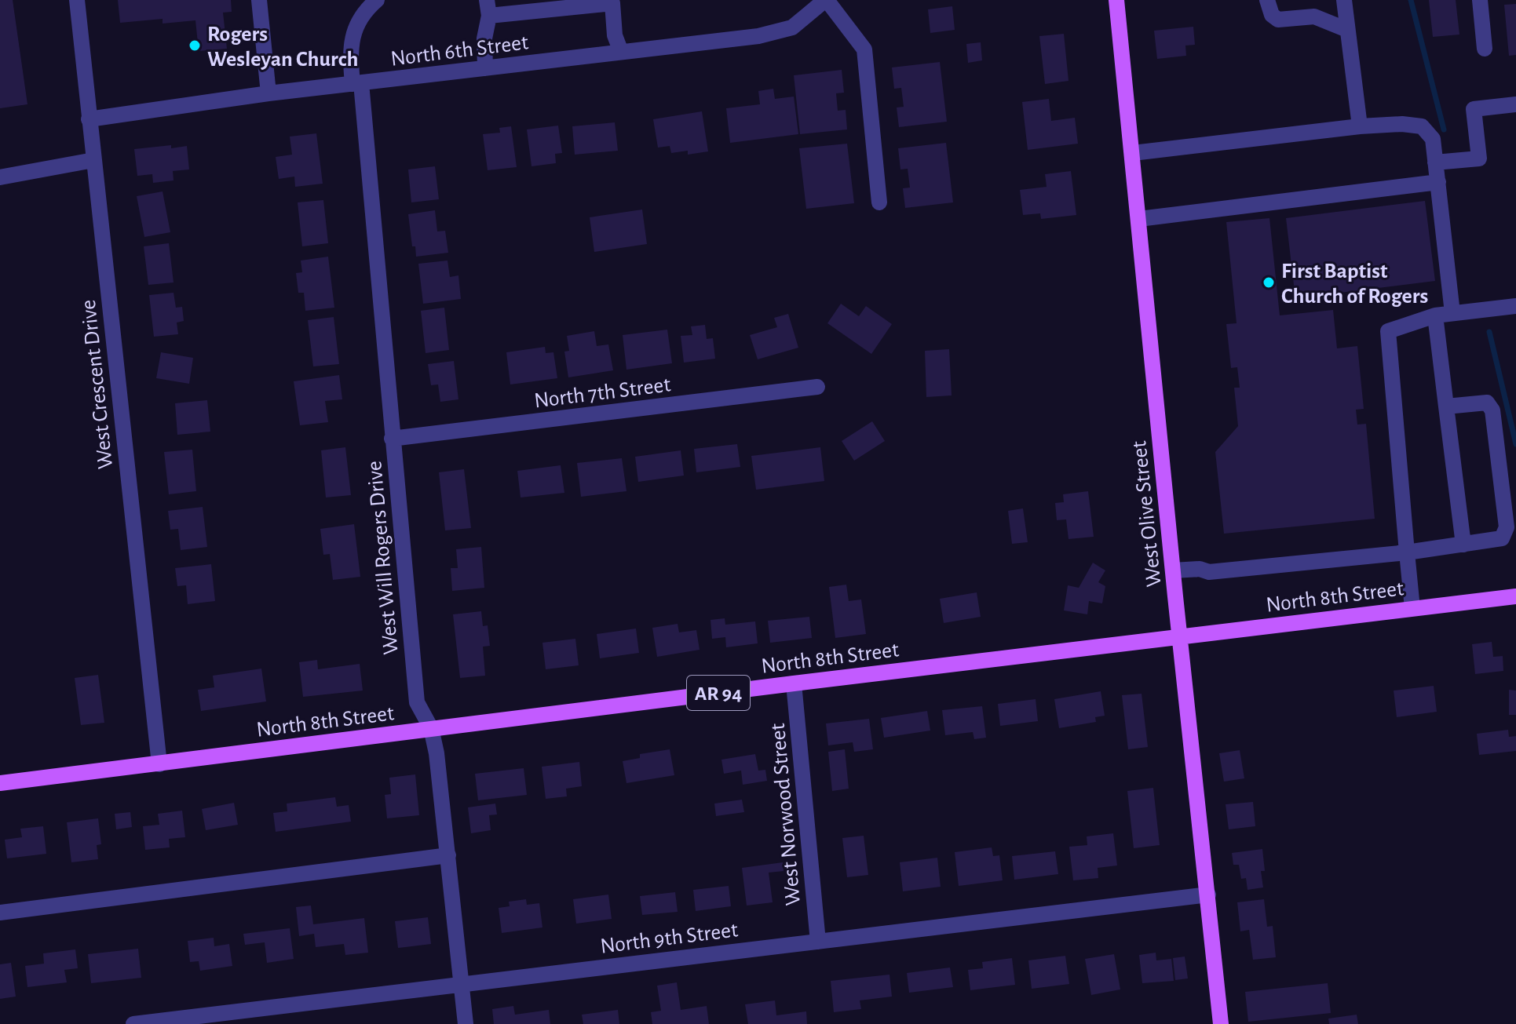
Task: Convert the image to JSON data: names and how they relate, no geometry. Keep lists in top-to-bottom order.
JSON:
{
  "streets": {
    "main road": ["West Olive Street", "North 8th Street", "AR 94"],
    "street": [
      "North 6th Street",
      "West Crescent Drive",
      "North 7th Street",
      "West Will Rogers Drive",
      "West Norwood Street",
      "North 9th Street"
    ]
  },
  "crossings": [
    ["North 6th Street", "West Crescent Drive"],
    ["North 6th Street", "West Will Rogers Drive"],
    ["West Crescent Drive", "North 8th Street"],
    ["North 7th Street", "West Will Rogers Drive"],
    ["West Olive Street", "North 8th Street"],
    ["West Olive Street", "North 9th Street"],
    ["West Will Rogers Drive", "North 8th Street"],
    ["West Will Rogers Drive", "North 9th Street"],
    ["North 8th Street", "West Norwood Street"],
    ["West Norwood Street", "North 9th Street"]
  ],
  "places": ["Rogers Wesleyan Church", "First Baptist Church of Rogers"]
}
